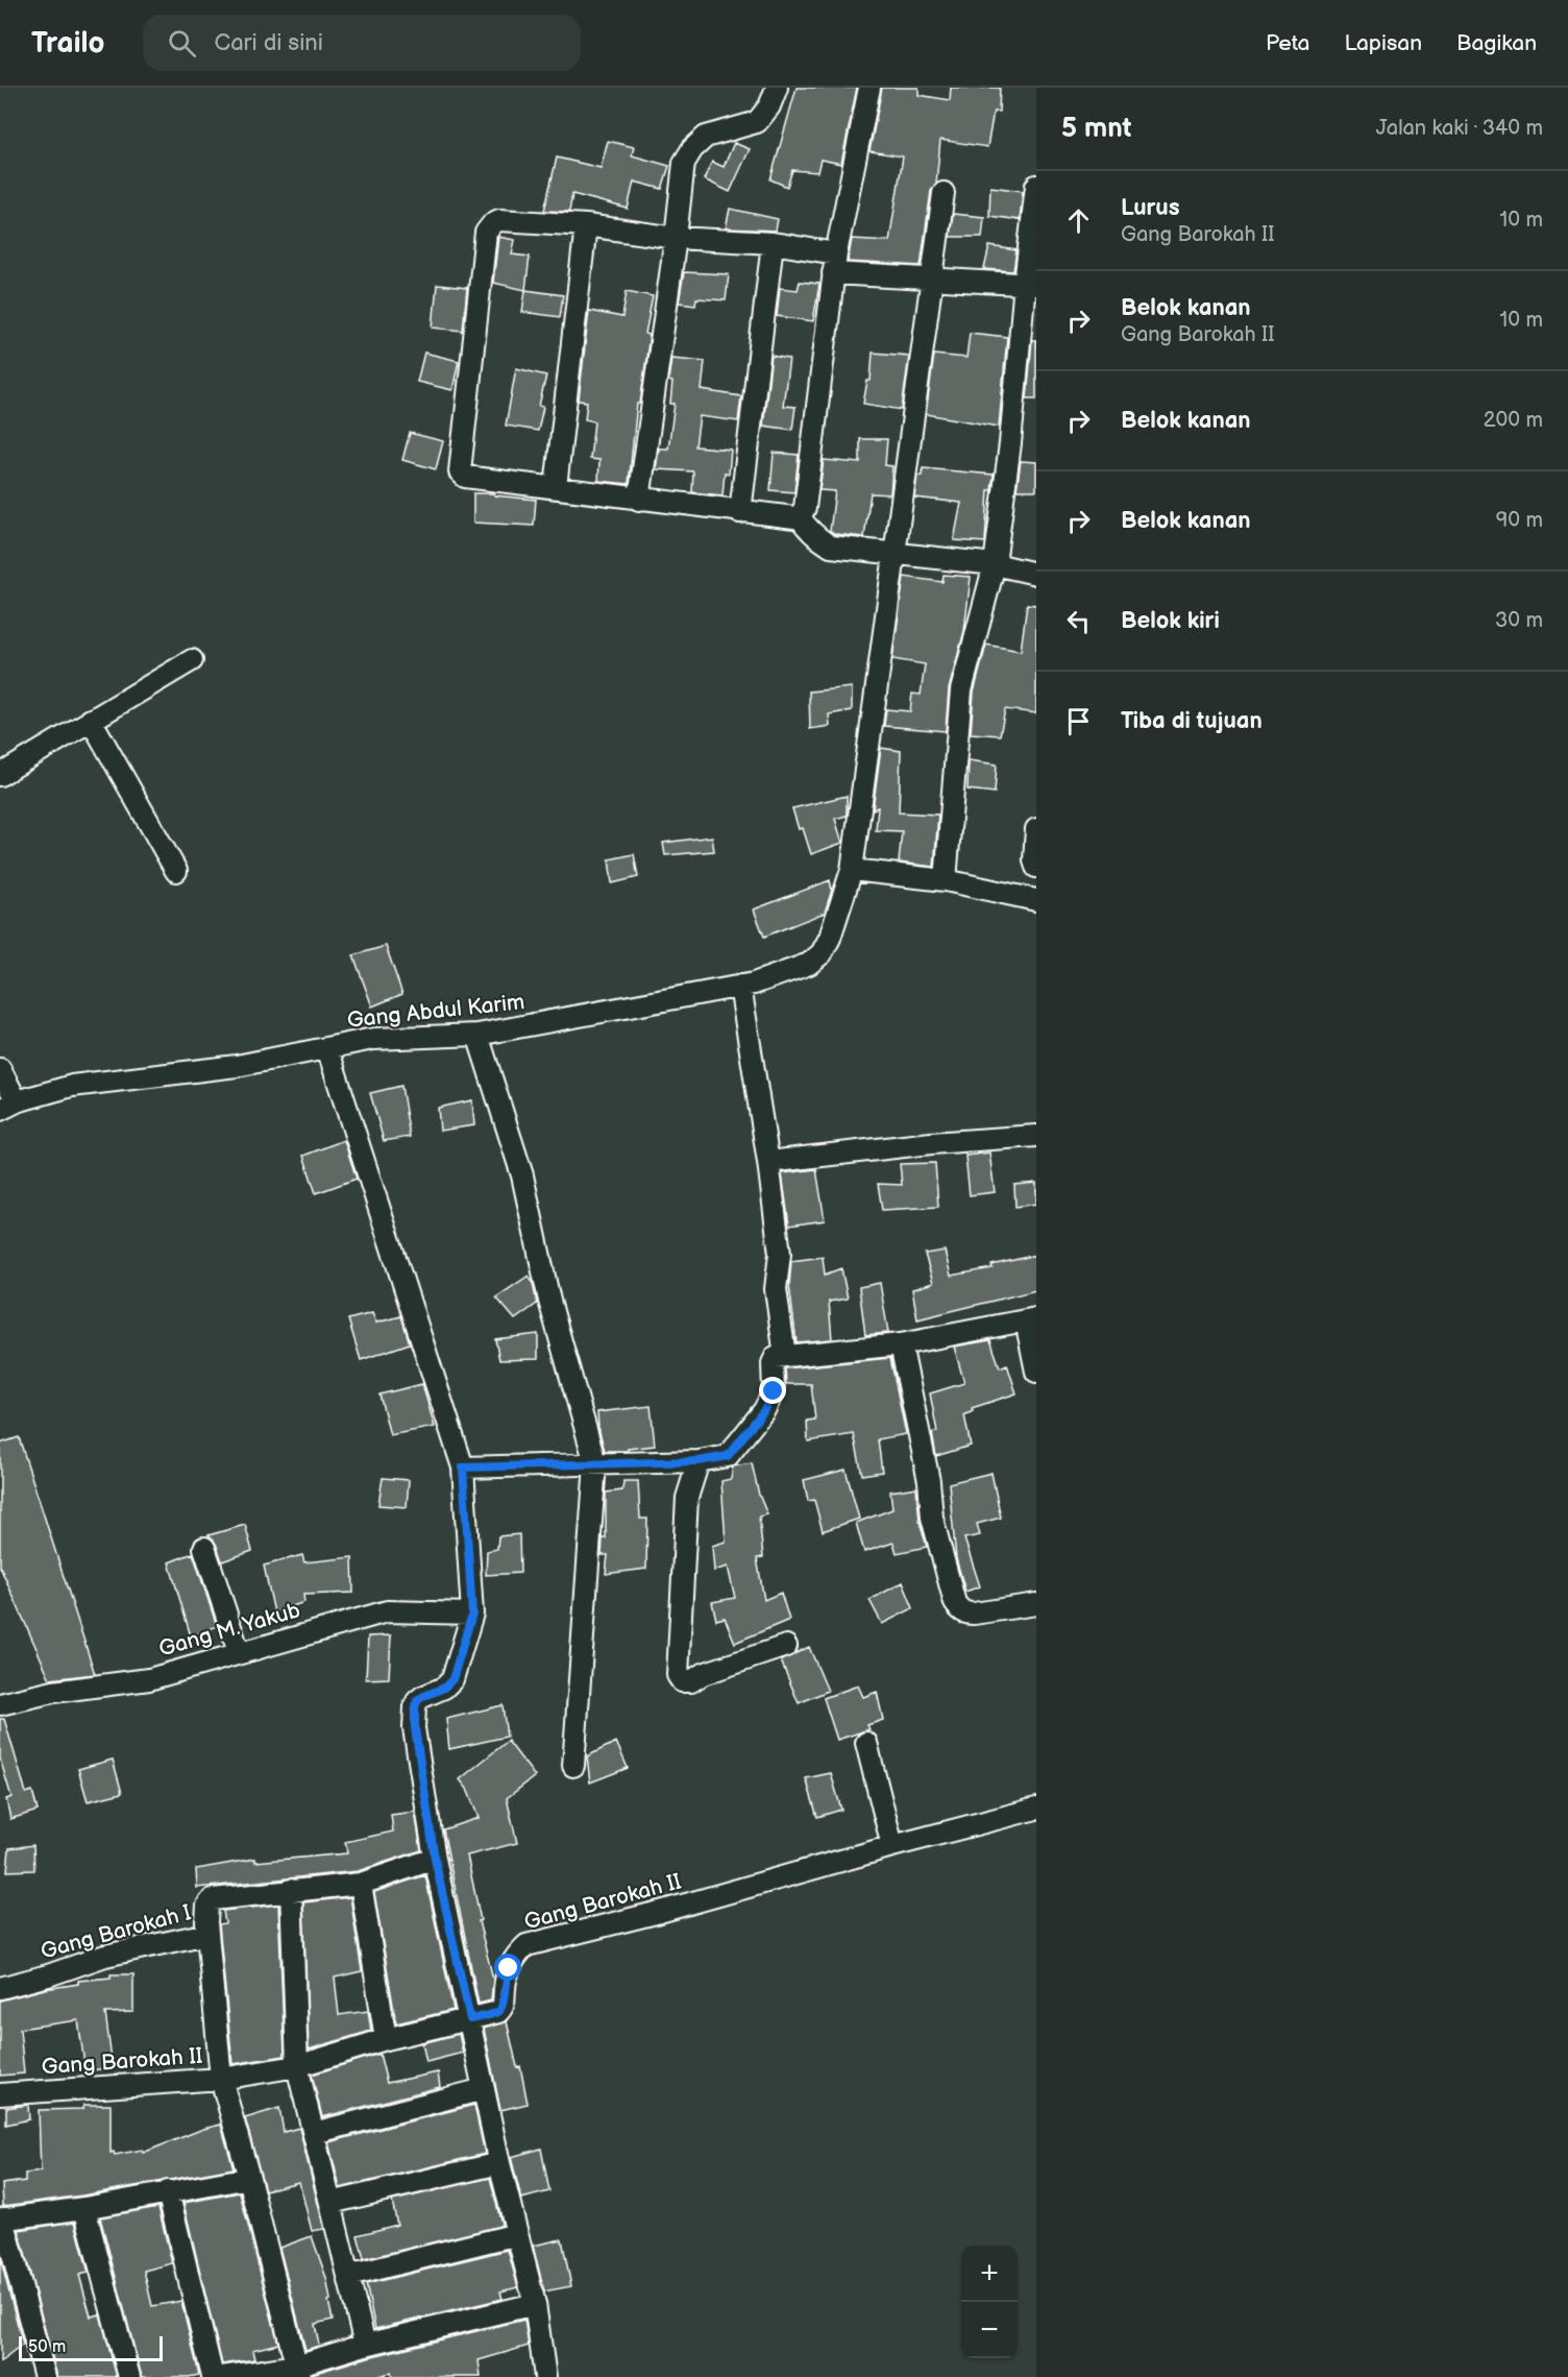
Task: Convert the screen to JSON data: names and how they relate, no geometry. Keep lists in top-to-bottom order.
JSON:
{
  "streets": {
    "street": [
      "Gang Abdul Karim",
      "Gang M. Yakub",
      "Gang Barokah II",
      "Gang Barokah I"
    ]
  },
  "scale_bar": "50 m",
  "page": {
    "header": "Trailo",
    "search": "Cari di sini",
    "nav": ["Peta", "Lapisan", "Bagikan"],
    "heading": ["5 mnt", "Jalan kaki · 340 m"],
    "list": [
      ["Lurus", "Gang Barokah II", "10 m"],
      ["Belok kanan", "Gang Barokah II", "10 m"],
      ["Belok kanan", "200 m"],
      ["Belok kanan", "90 m"],
      ["Belok kiri", "30 m"],
      "Tiba di tujuan"
    ],
    "map_buttons": ["+", "−"],
    "scale": "50 m"
  }
}
